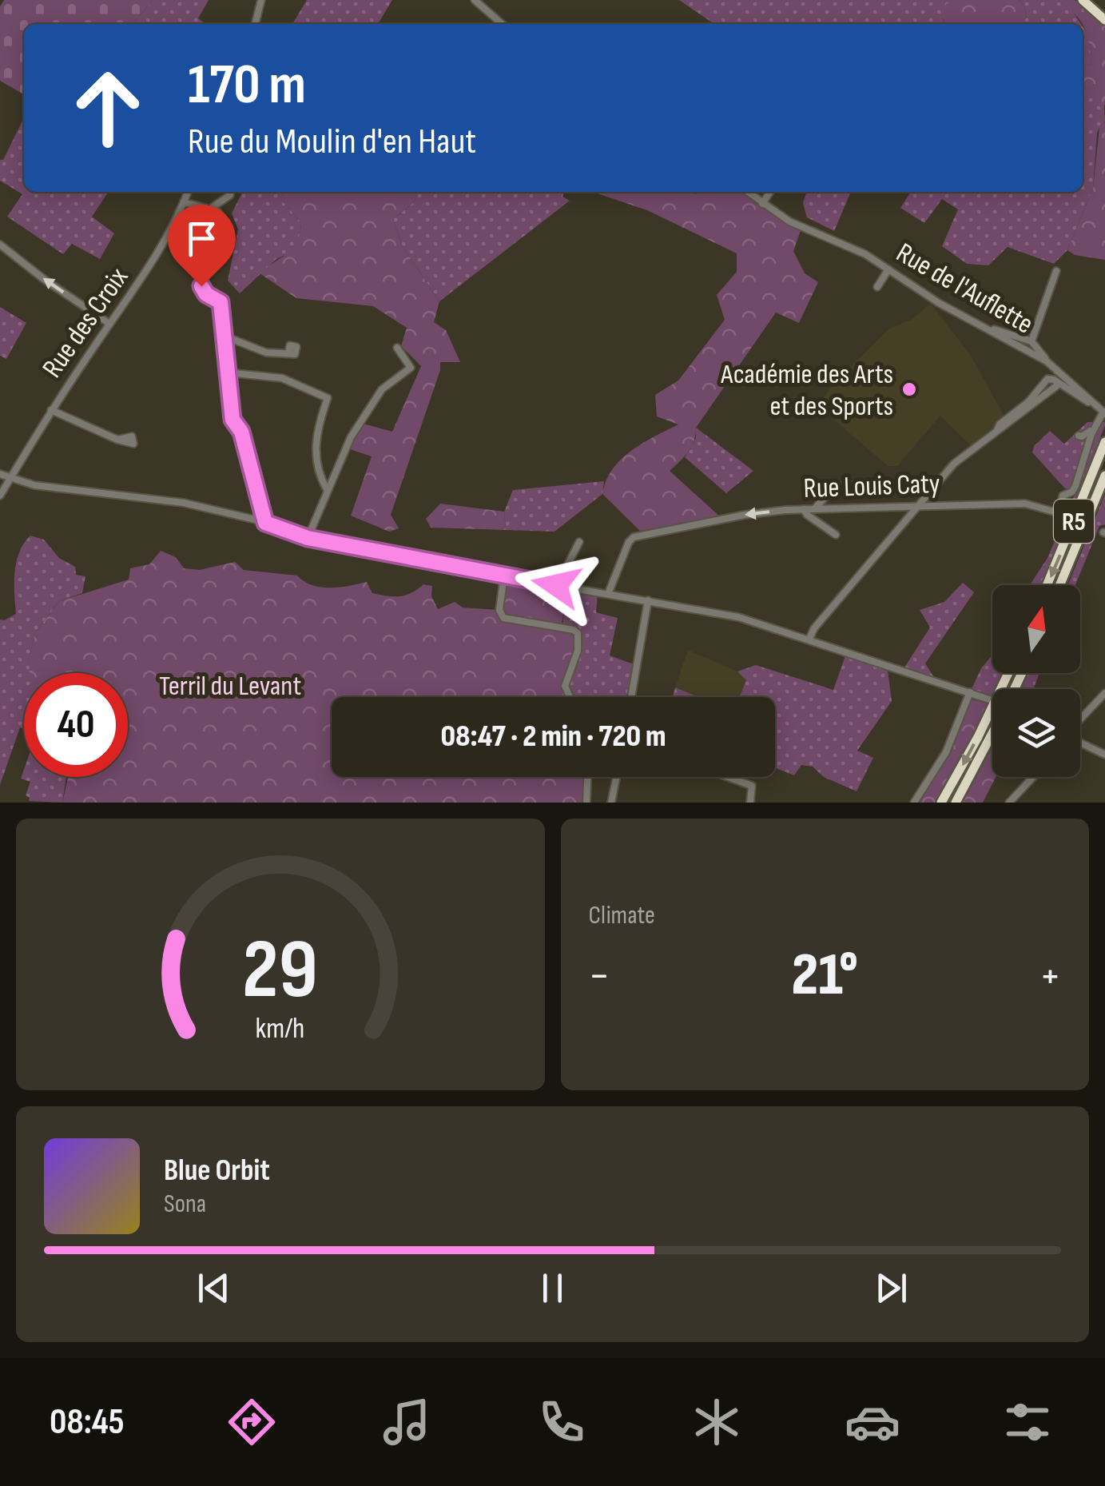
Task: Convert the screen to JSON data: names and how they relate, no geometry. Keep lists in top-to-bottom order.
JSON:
{
  "streets": {
    "highway": ["R5"],
    "street": ["Rue de l'Auflette", "Rue des Croix", "Rue Louis Caty"]
  },
  "crossings": [
    ["Rue de l'Auflette", "Rue Louis Caty"]
  ],
  "parks": ["Terril du Levant"],
  "places": ["Académie des Arts et des Sports"],
  "north": "top",
  "page": {
    "turn": ["170 m", "Rue du Moulin d'en Haut"],
    "limit": "40",
    "trip": "08:47 · 2 min · 720 m",
    "tile": "Climate",
    "heat": ["−", "21°", "+"],
    "song": ["Blue Orbit", "Sona"],
    "tabs": "08:45",
    "gauge": ["29", "km/h"]
  }
}
